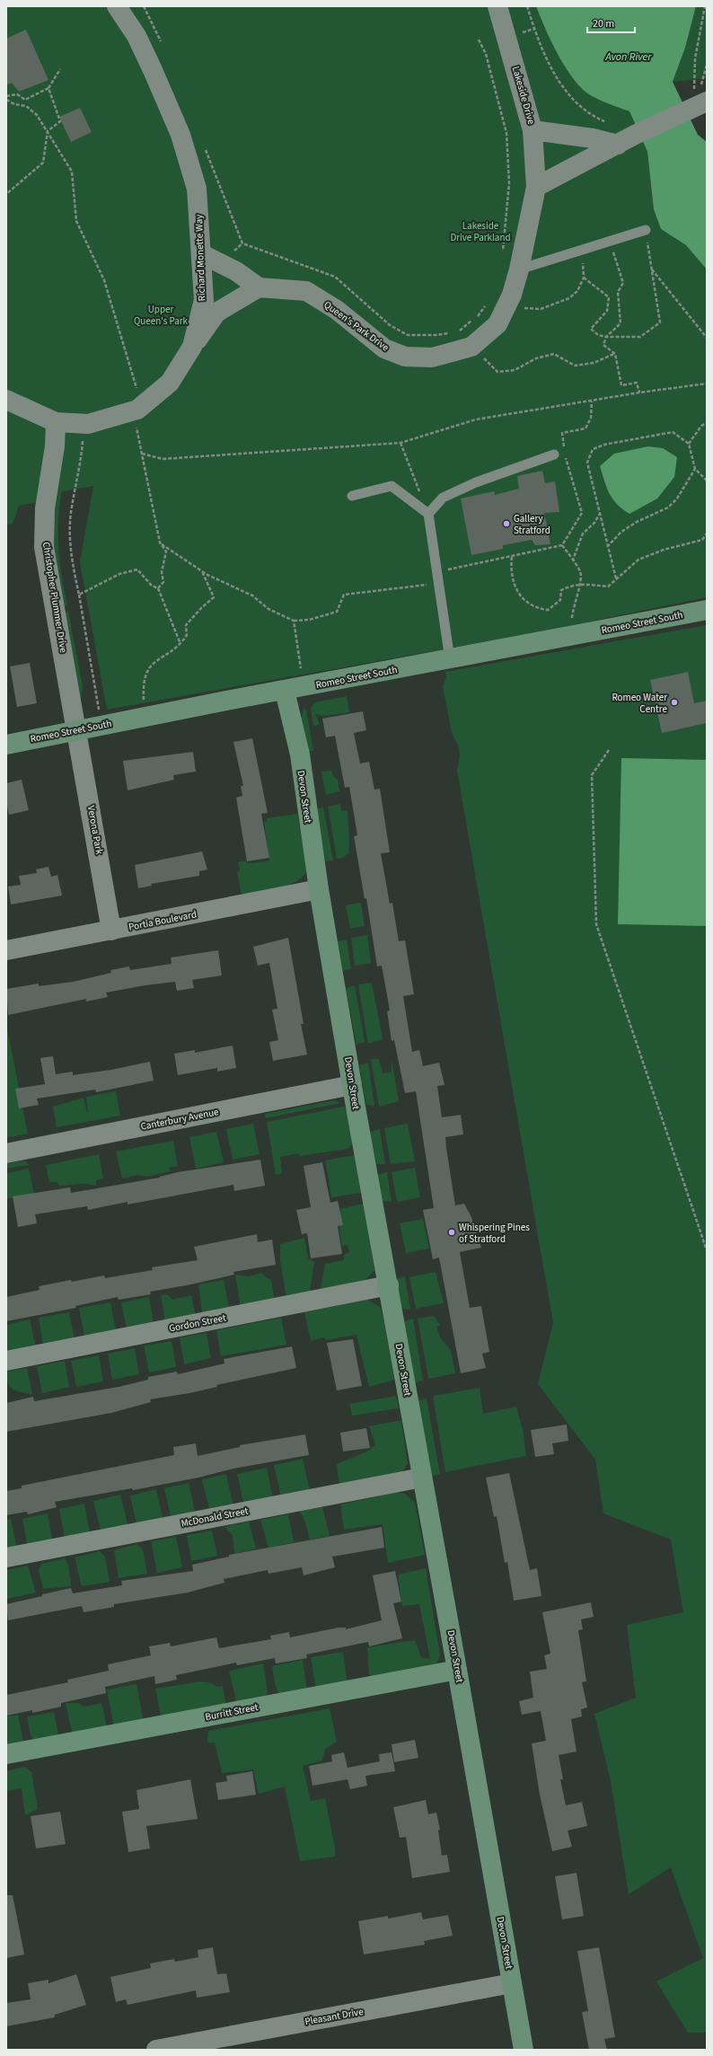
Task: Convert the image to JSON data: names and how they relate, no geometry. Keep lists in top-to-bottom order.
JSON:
{
  "streets": {
    "street": [
      "Lakeside Drive",
      "Richard Monette Way",
      "Queen's Park Drive",
      "Christopher Plummer Drive",
      "Romeo Street South",
      "Devon Street",
      "Verona Park",
      "Portia Boulevard",
      "Canterbury Avenue",
      "Gordon Street",
      "McDonald Street",
      "Burritt Street",
      "Pleasant Drive"
    ]
  },
  "crossings": [
    ["Lakeside Drive", "Queen's Park Drive"],
    ["Richard Monette Way", "Christopher Plummer Drive"],
    ["Christopher Plummer Drive", "Romeo Street South"],
    ["Christopher Plummer Drive", "Verona Park"],
    ["Romeo Street South", "Devon Street"],
    ["Romeo Street South", "Verona Park"],
    ["Devon Street", "Portia Boulevard"],
    ["Devon Street", "Canterbury Avenue"],
    ["Devon Street", "Gordon Street"],
    ["Devon Street", "McDonald Street"],
    ["Devon Street", "Burritt Street"],
    ["Devon Street", "Pleasant Drive"],
    ["Verona Park", "Portia Boulevard"]
  ],
  "water": ["Avon River"],
  "parks": ["Lakeside Drive Parkland", "Upper Queen's Park"],
  "places": ["Gallery Stratford", "Romeo Water Centre", "Whispering Pines of Stratford"],
  "scale_bar": "20 m"
}
